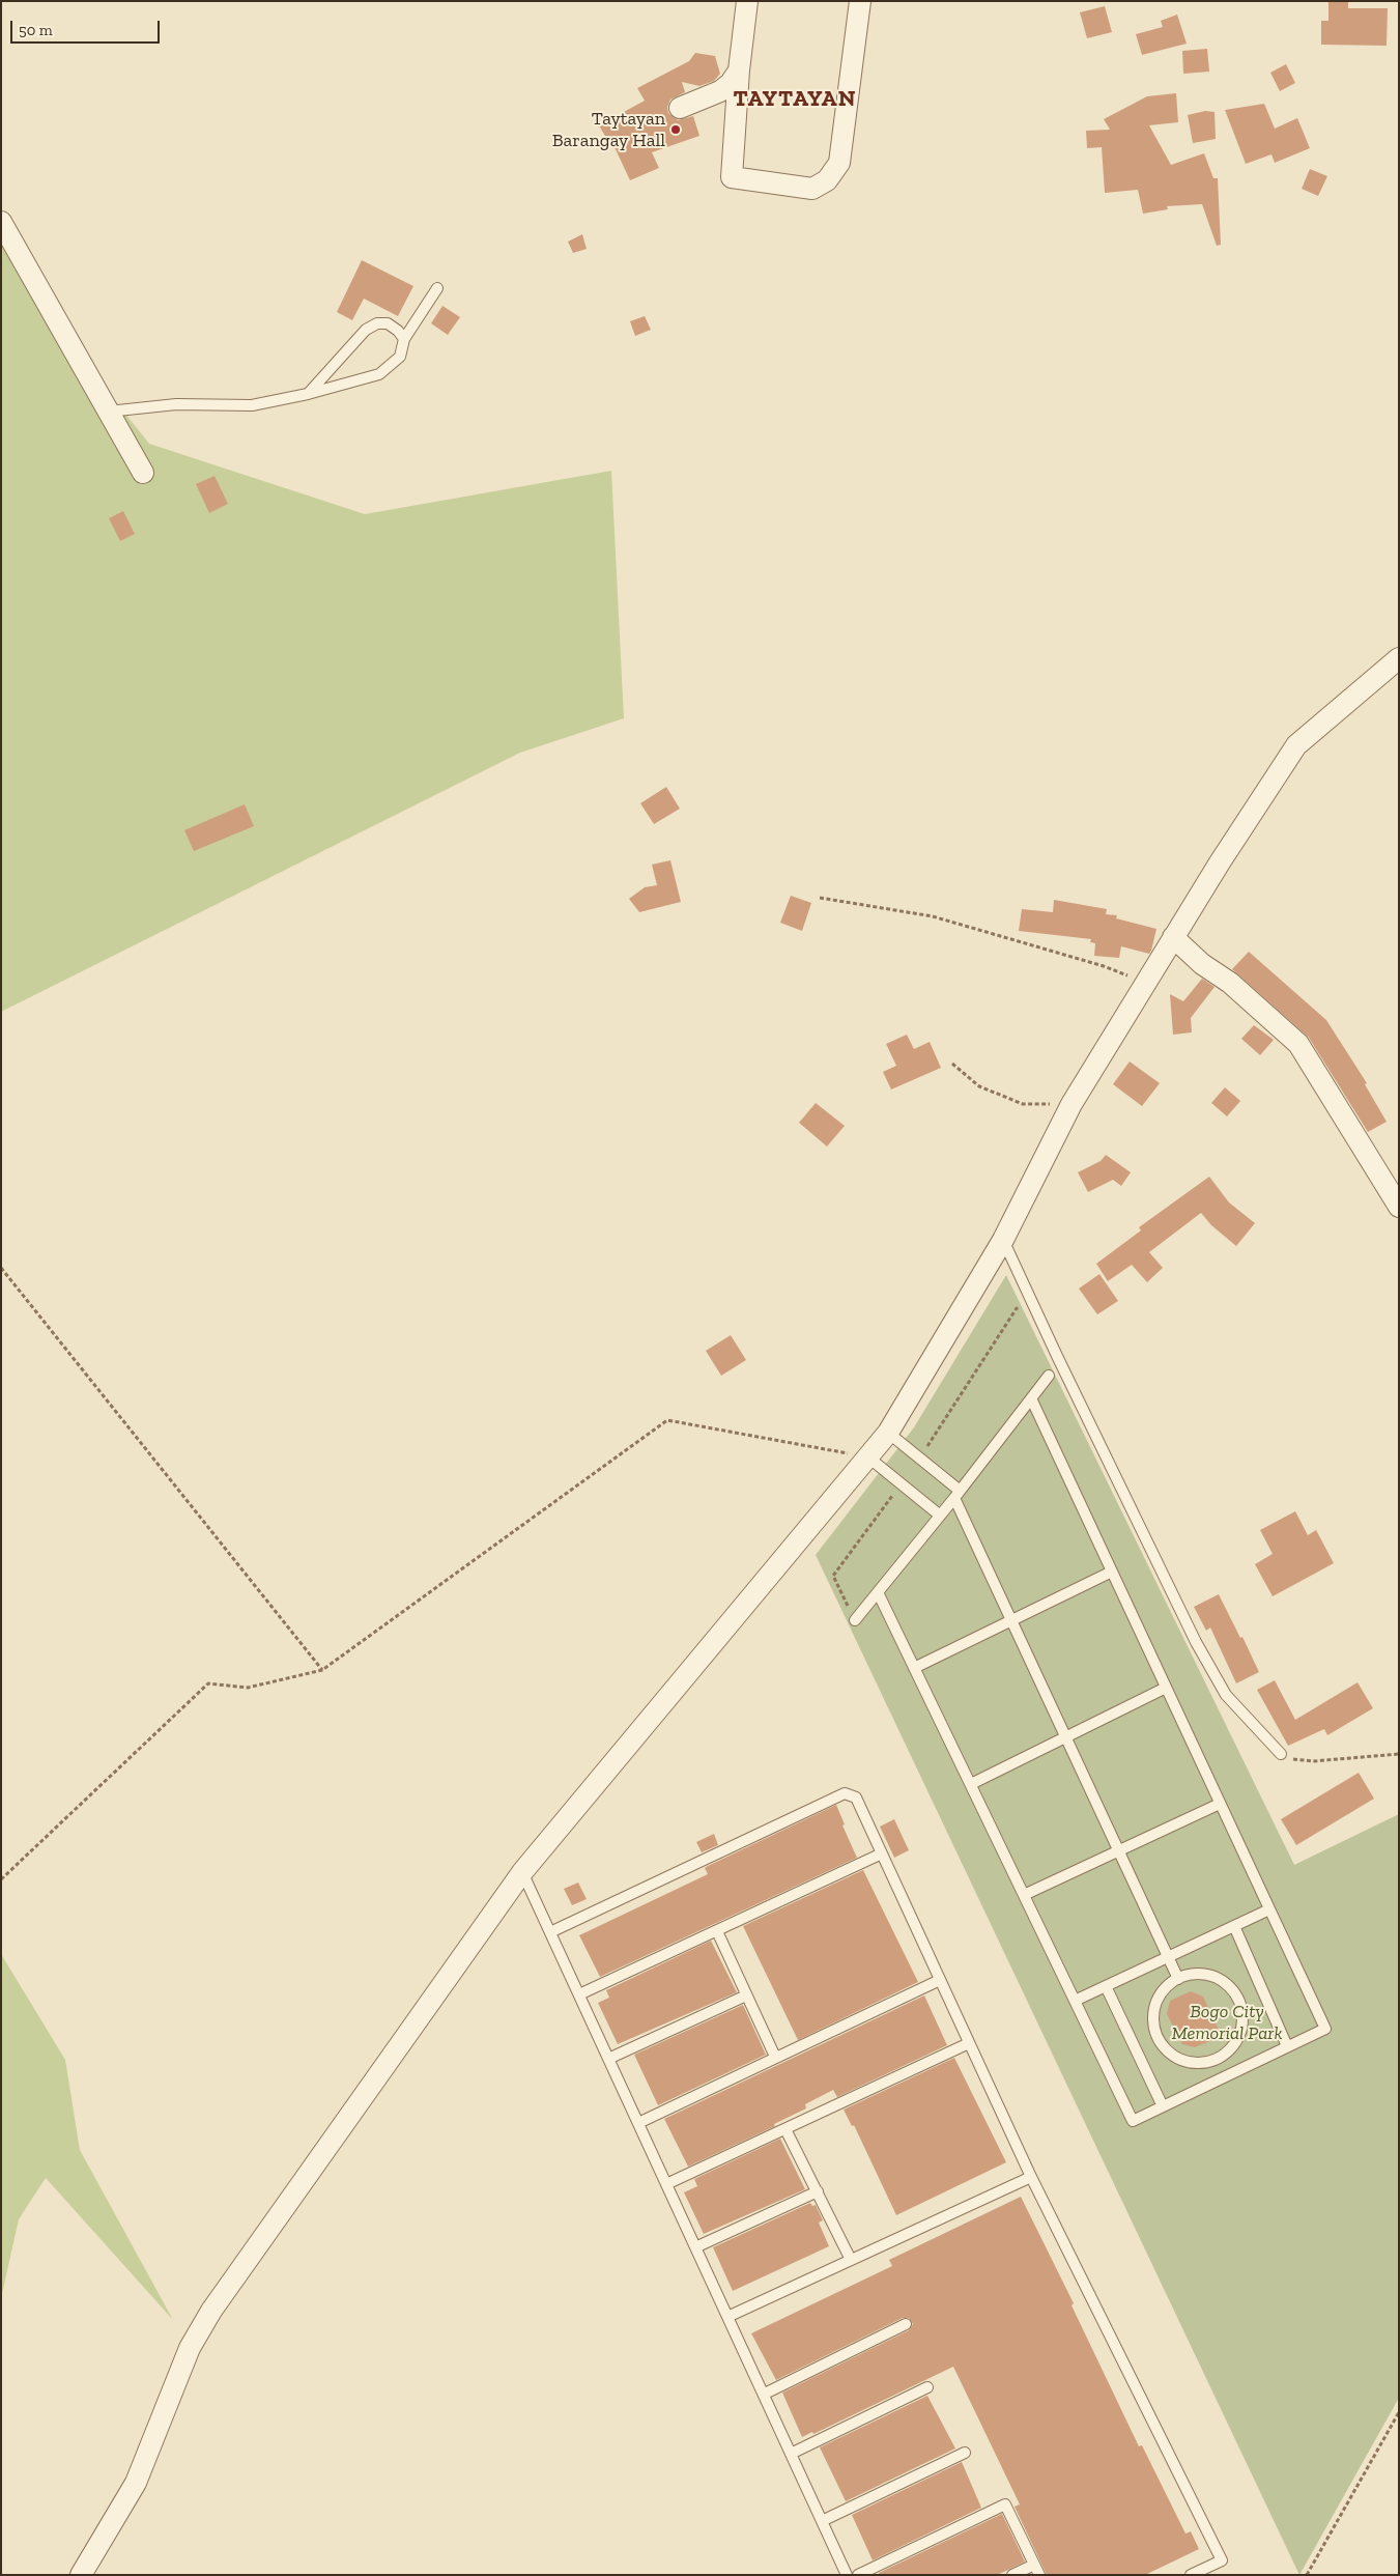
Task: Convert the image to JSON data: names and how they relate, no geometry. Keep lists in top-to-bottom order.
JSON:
{
  "districts": ["TAYTAYAN"],
  "parks": ["Bogo City Memorial Park"],
  "places": ["Taytayan Barangay Hall"],
  "scale_bar": "50 m"
}
